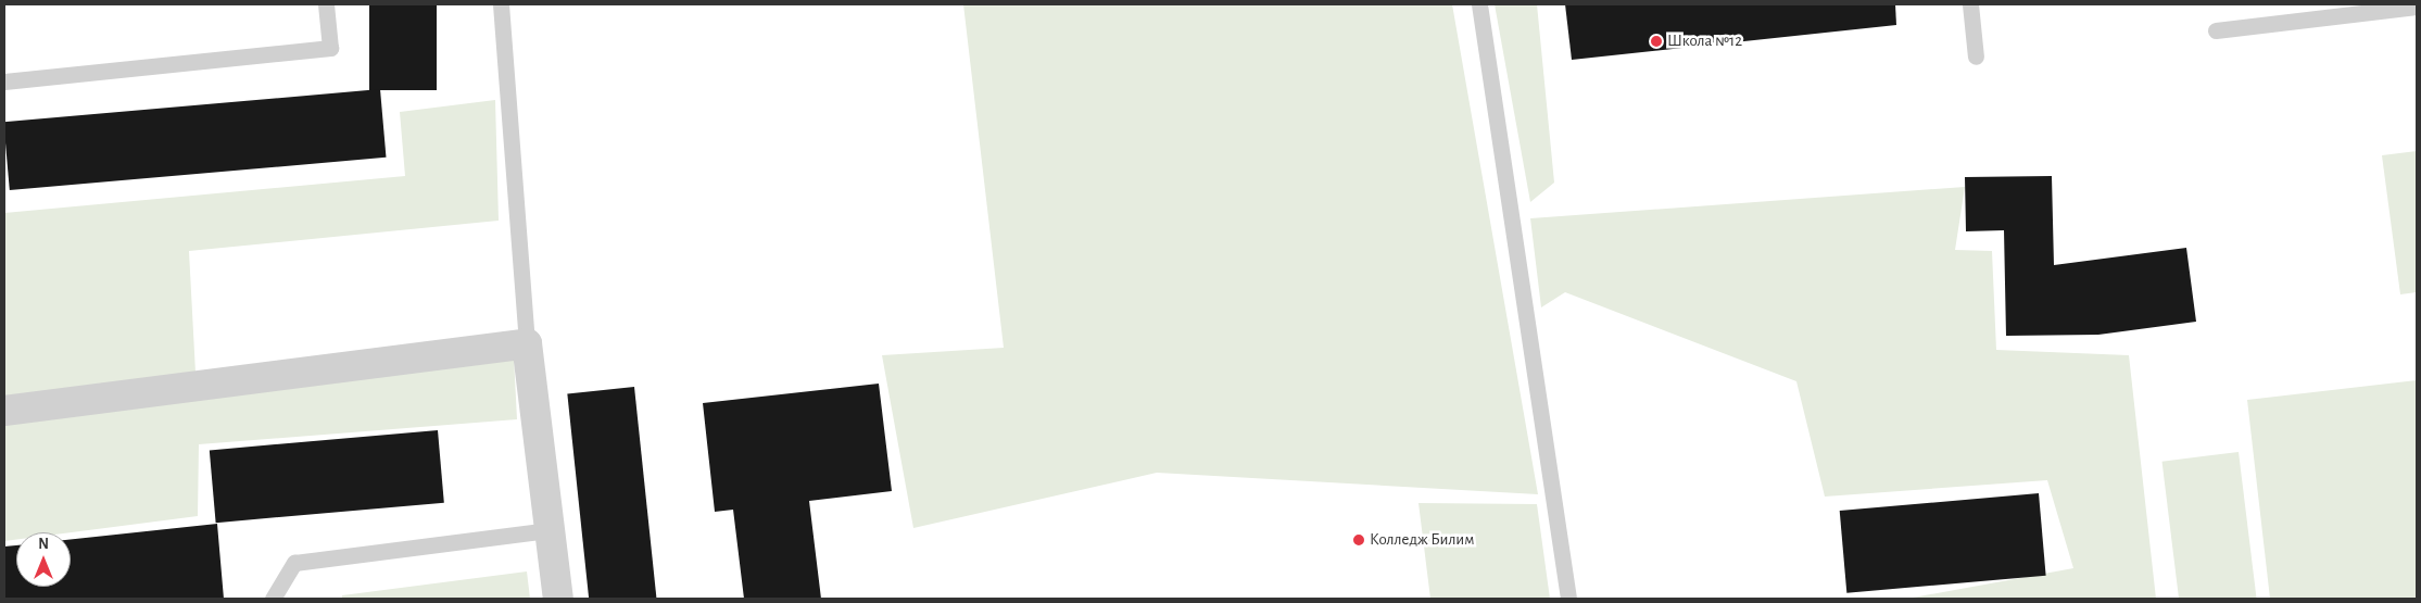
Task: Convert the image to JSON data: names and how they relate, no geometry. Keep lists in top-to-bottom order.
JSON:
{
  "places": ["Школа №12", "Колледж Билим"],
  "north": "top"
}
